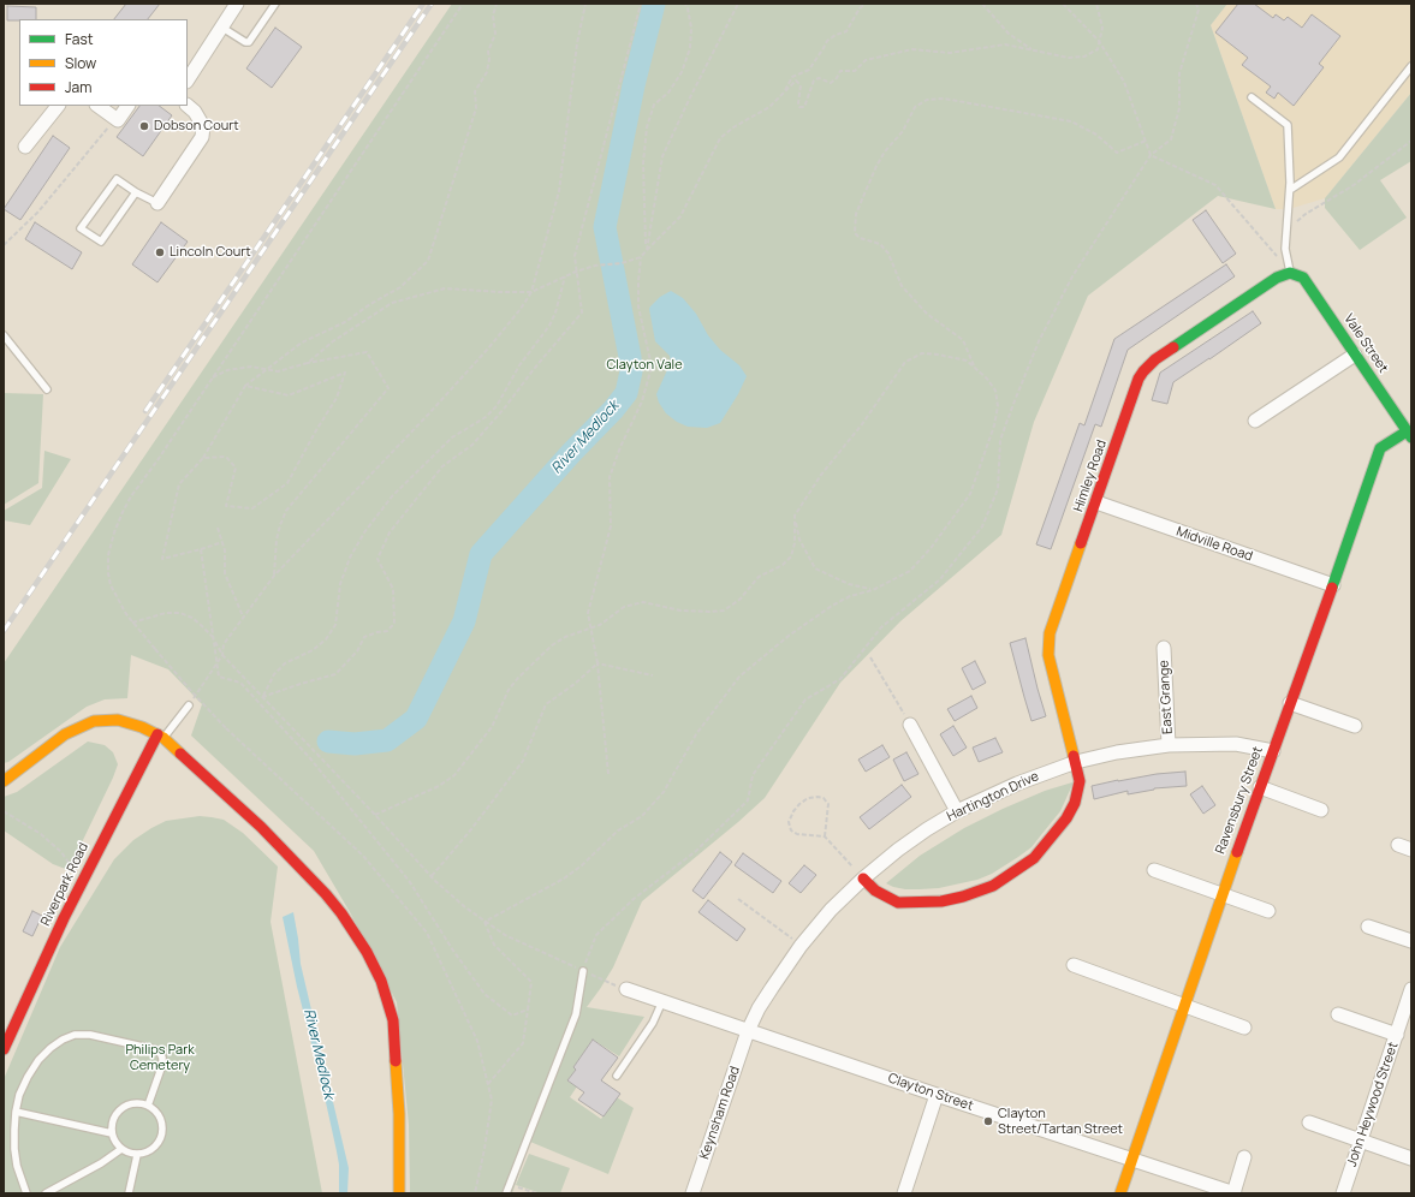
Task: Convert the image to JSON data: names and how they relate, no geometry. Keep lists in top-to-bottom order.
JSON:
{
  "streets": {
    "street": [
      "Vale Street",
      "Himley Road",
      "Midville Road",
      "East Grange",
      "Hartington Drive",
      "Ravensbury Street",
      "Riverpark Road",
      "Clayton Street",
      "John Heywood Street",
      "Keynsham Road"
    ]
  },
  "crossings": [
    ["Vale Street", "Himley Road"],
    ["Vale Street", "Ravensbury Street"],
    ["Himley Road", "Midville Road"],
    ["Himley Road", "Hartington Drive"],
    ["Midville Road", "Ravensbury Street"],
    ["East Grange", "Hartington Drive"],
    ["Hartington Drive", "Ravensbury Street"],
    ["Hartington Drive", "Clayton Street"],
    ["Hartington Drive", "Keynsham Road"],
    ["Ravensbury Street", "Clayton Street"],
    ["Clayton Street", "Keynsham Road"]
  ],
  "water": ["River Medlock"],
  "parks": ["Clayton Vale", "Philips Park Cemetery"],
  "places": ["Dobson Court", "Lincoln Court", "Clayton Street/Tartan Street"],
  "legend": ["Fast", "Slow", "Jam"]
}
